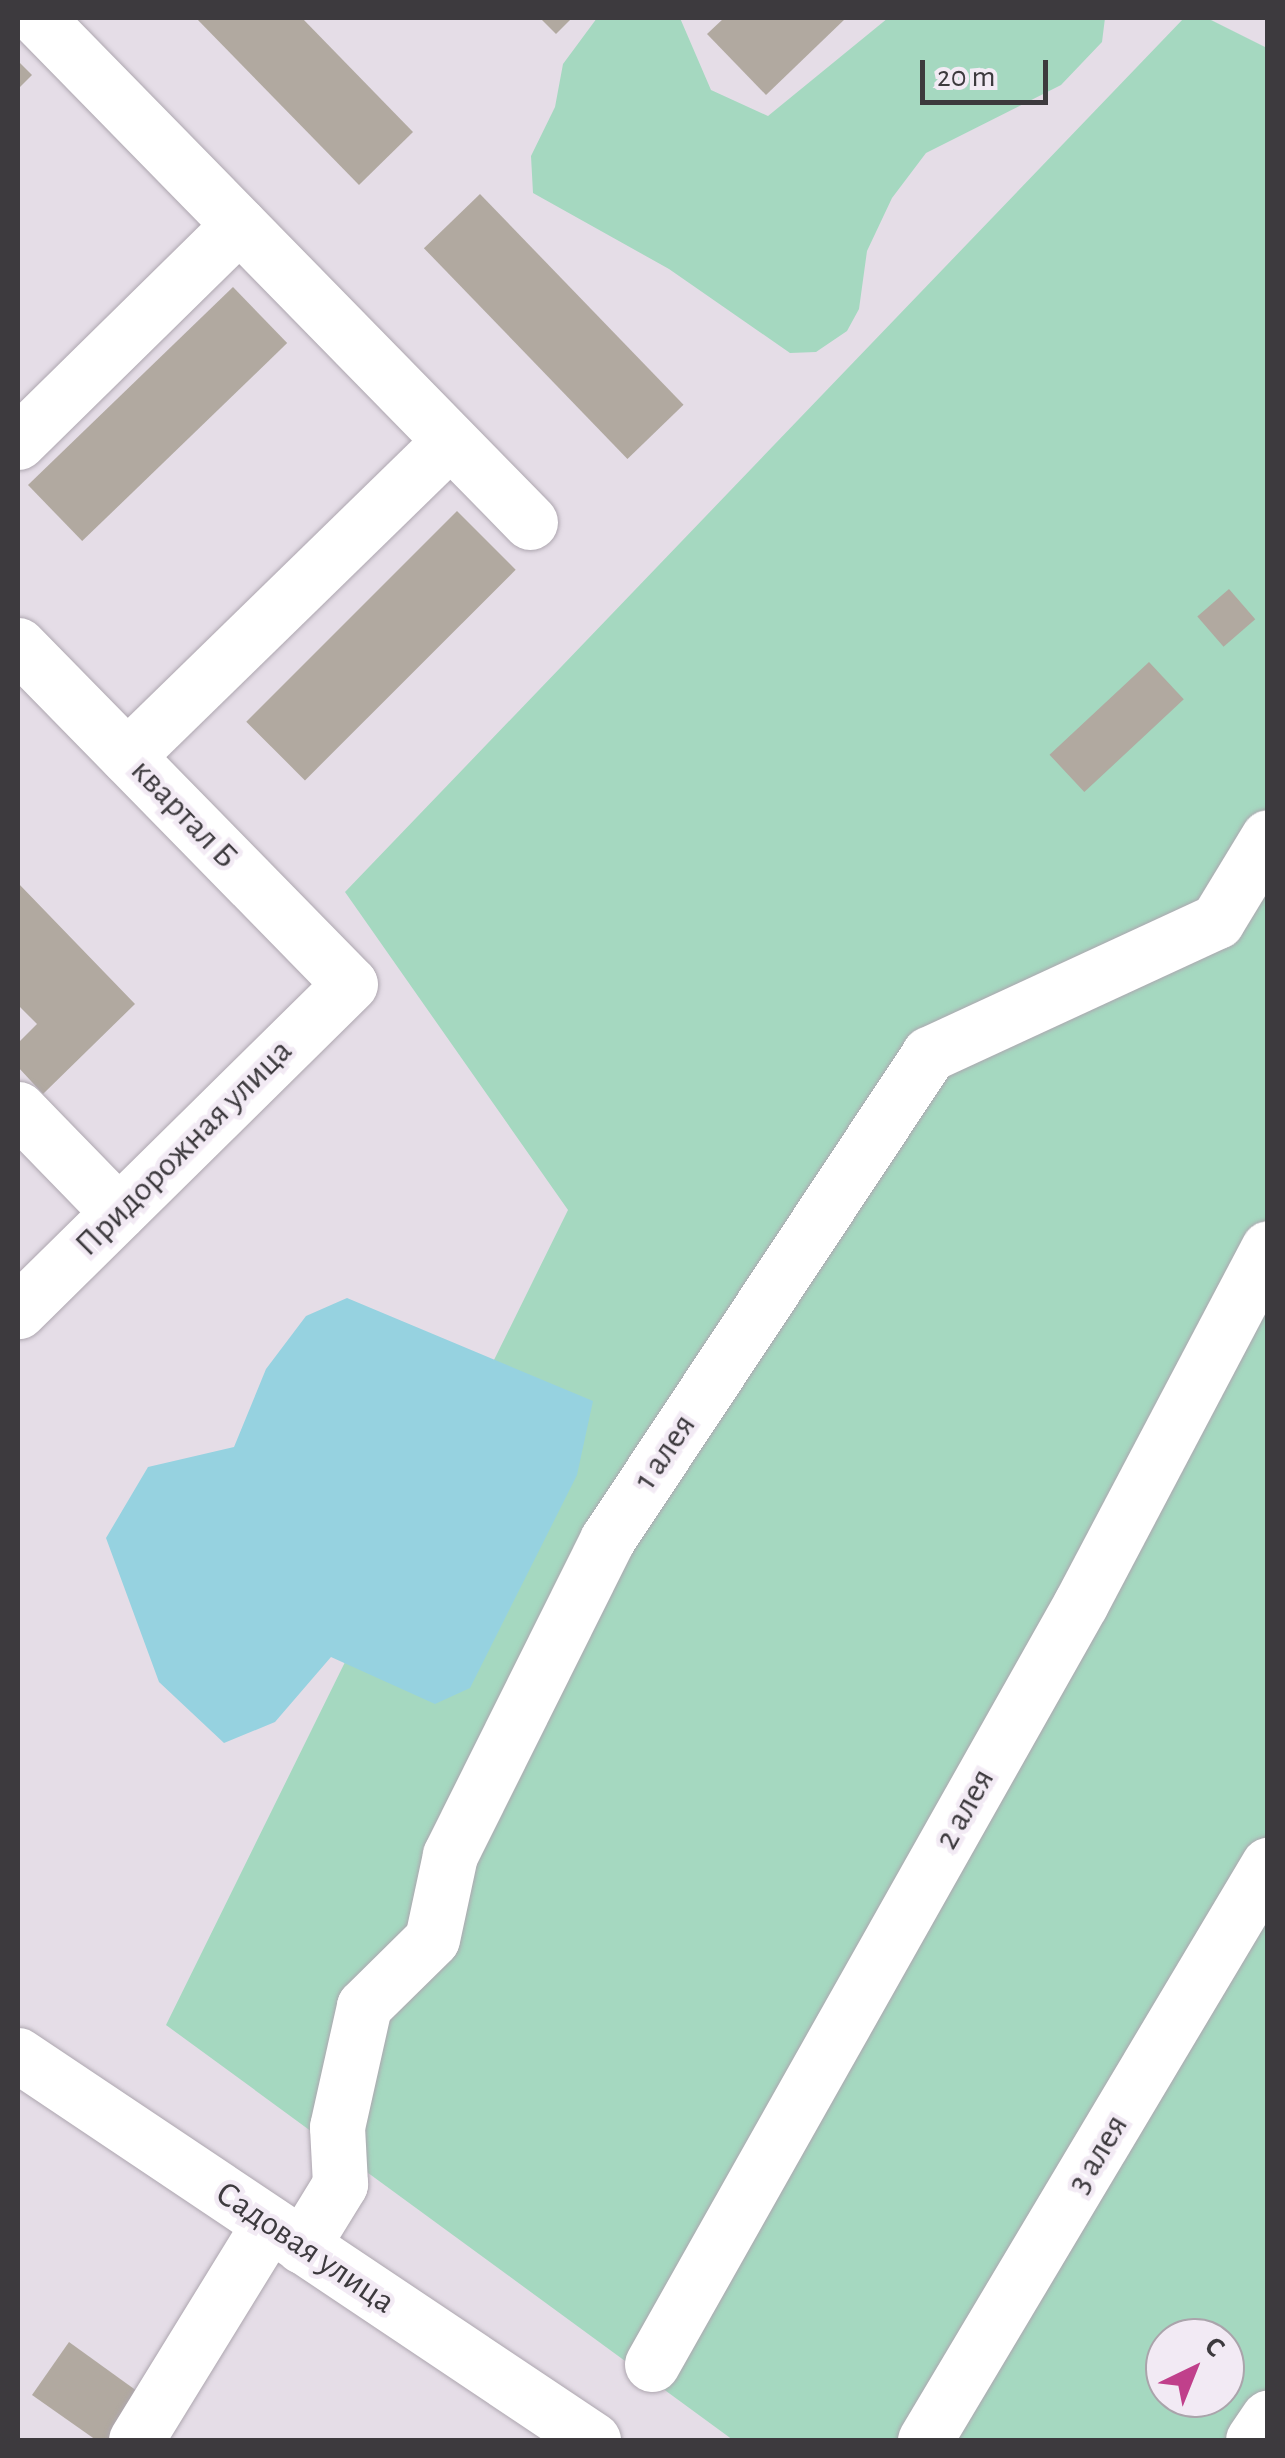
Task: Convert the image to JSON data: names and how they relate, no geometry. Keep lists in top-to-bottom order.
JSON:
{
  "streets": {
    "street": [
      "квартал Б",
      "Придорожная улица",
      "1 алея",
      "2 алея",
      "3 алея",
      "Садовая улица"
    ]
  },
  "crossings": [
    ["квартал Б", "Придорожная улица"],
    ["1 алея", "Садовая улица"]
  ],
  "scale_bar": "20 m",
  "north": "top right"
}
